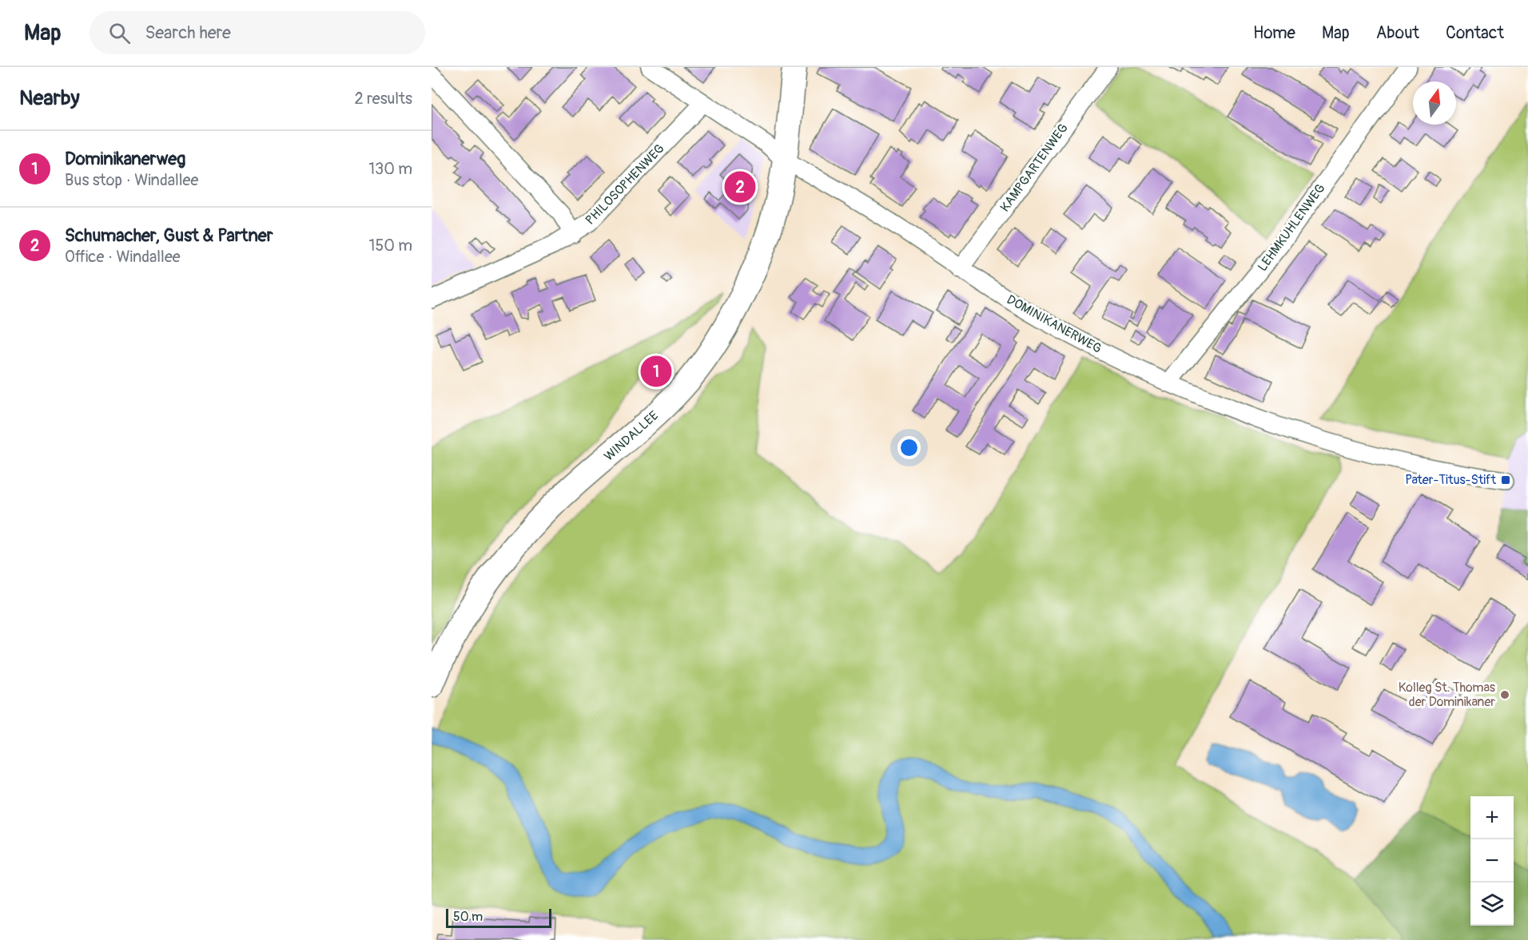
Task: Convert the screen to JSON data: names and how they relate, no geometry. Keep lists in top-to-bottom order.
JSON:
{
  "streets": {
    "main road": ["WINDALLEE"],
    "street": [
      "KAMPGARTENWEG",
      "PHILOSOPHENWEG",
      "LEHMKUHLENWEG",
      "DOMINIKANERWEG"
    ]
  },
  "crossings": [
    ["KAMPGARTENWEG", "DOMINIKANERWEG"],
    ["PHILOSOPHENWEG", "DOMINIKANERWEG"],
    ["LEHMKUHLENWEG", "DOMINIKANERWEG"],
    ["DOMINIKANERWEG", "WINDALLEE"]
  ],
  "places": {
    "transit": ["Pater-Titus-Stift"],
    "other": ["Kolleg St. Thomas der Dominikaner"]
  },
  "scale_bar": "50 m",
  "north": "top",
  "page": {
    "header": "Map",
    "search": "Search here",
    "nav": [
      "Home",
      "Map",
      "About",
      "Contact"
    ],
    "heading": ["Nearby", "2 results"],
    "list": [
      {
        "mark": "1",
        "name": "Dominikanerweg",
        "note": "Bus stop · Windallee",
        "value": "130 m"
      },
      {
        "mark": "2",
        "name": "Schumacher, Gust & Partner",
        "note": "Office · Windallee",
        "value": "150 m"
      }
    ],
    "pins": ["2", "1"],
    "map_buttons": ["+", "−"],
    "scale": "50 m"
  }
}
